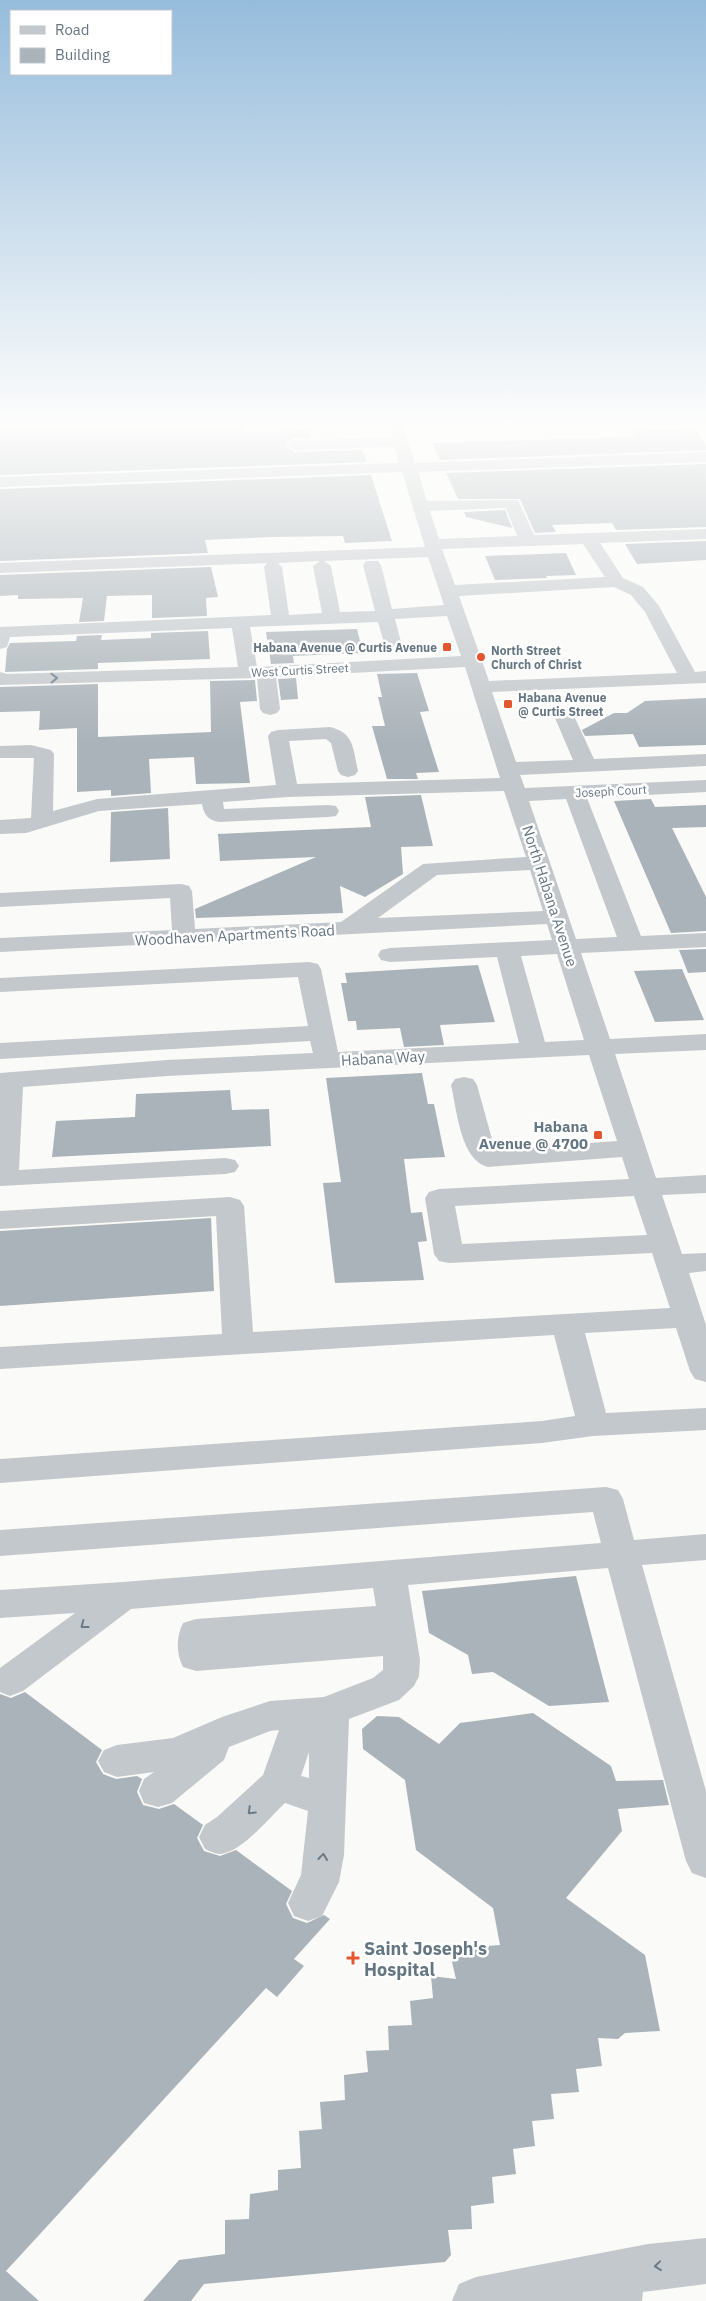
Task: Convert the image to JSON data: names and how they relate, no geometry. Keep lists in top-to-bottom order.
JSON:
{
  "streets": {
    "street": [
      "West Curtis Street",
      "Joseph Court",
      "North Habana Avenue",
      "Woodhaven Apartments Road",
      "Habana Way"
    ]
  },
  "crossings": [
    ["West Curtis Street", "North Habana Avenue"],
    ["Joseph Court", "North Habana Avenue"],
    ["North Habana Avenue", "Woodhaven Apartments Road"],
    ["North Habana Avenue", "Habana Way"]
  ],
  "places": {
    "transit": ["Habana Avenue @ Curtis Avenue", "Habana Avenue @ Curtis Street", "Habana Avenue @ 4700"],
    "other": ["North Street Church of Christ"],
    "health": ["Saint Joseph's Hospital"]
  },
  "legend": ["Road", "Building"]
}
